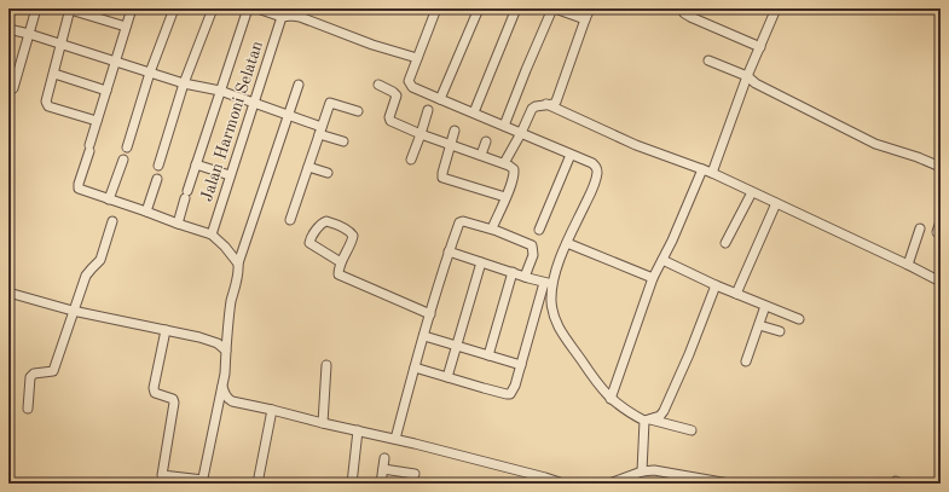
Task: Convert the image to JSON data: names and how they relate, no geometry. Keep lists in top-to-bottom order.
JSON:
{
  "streets": {
    "street": ["Jalan Harmoni Selatan"]
  }
}
